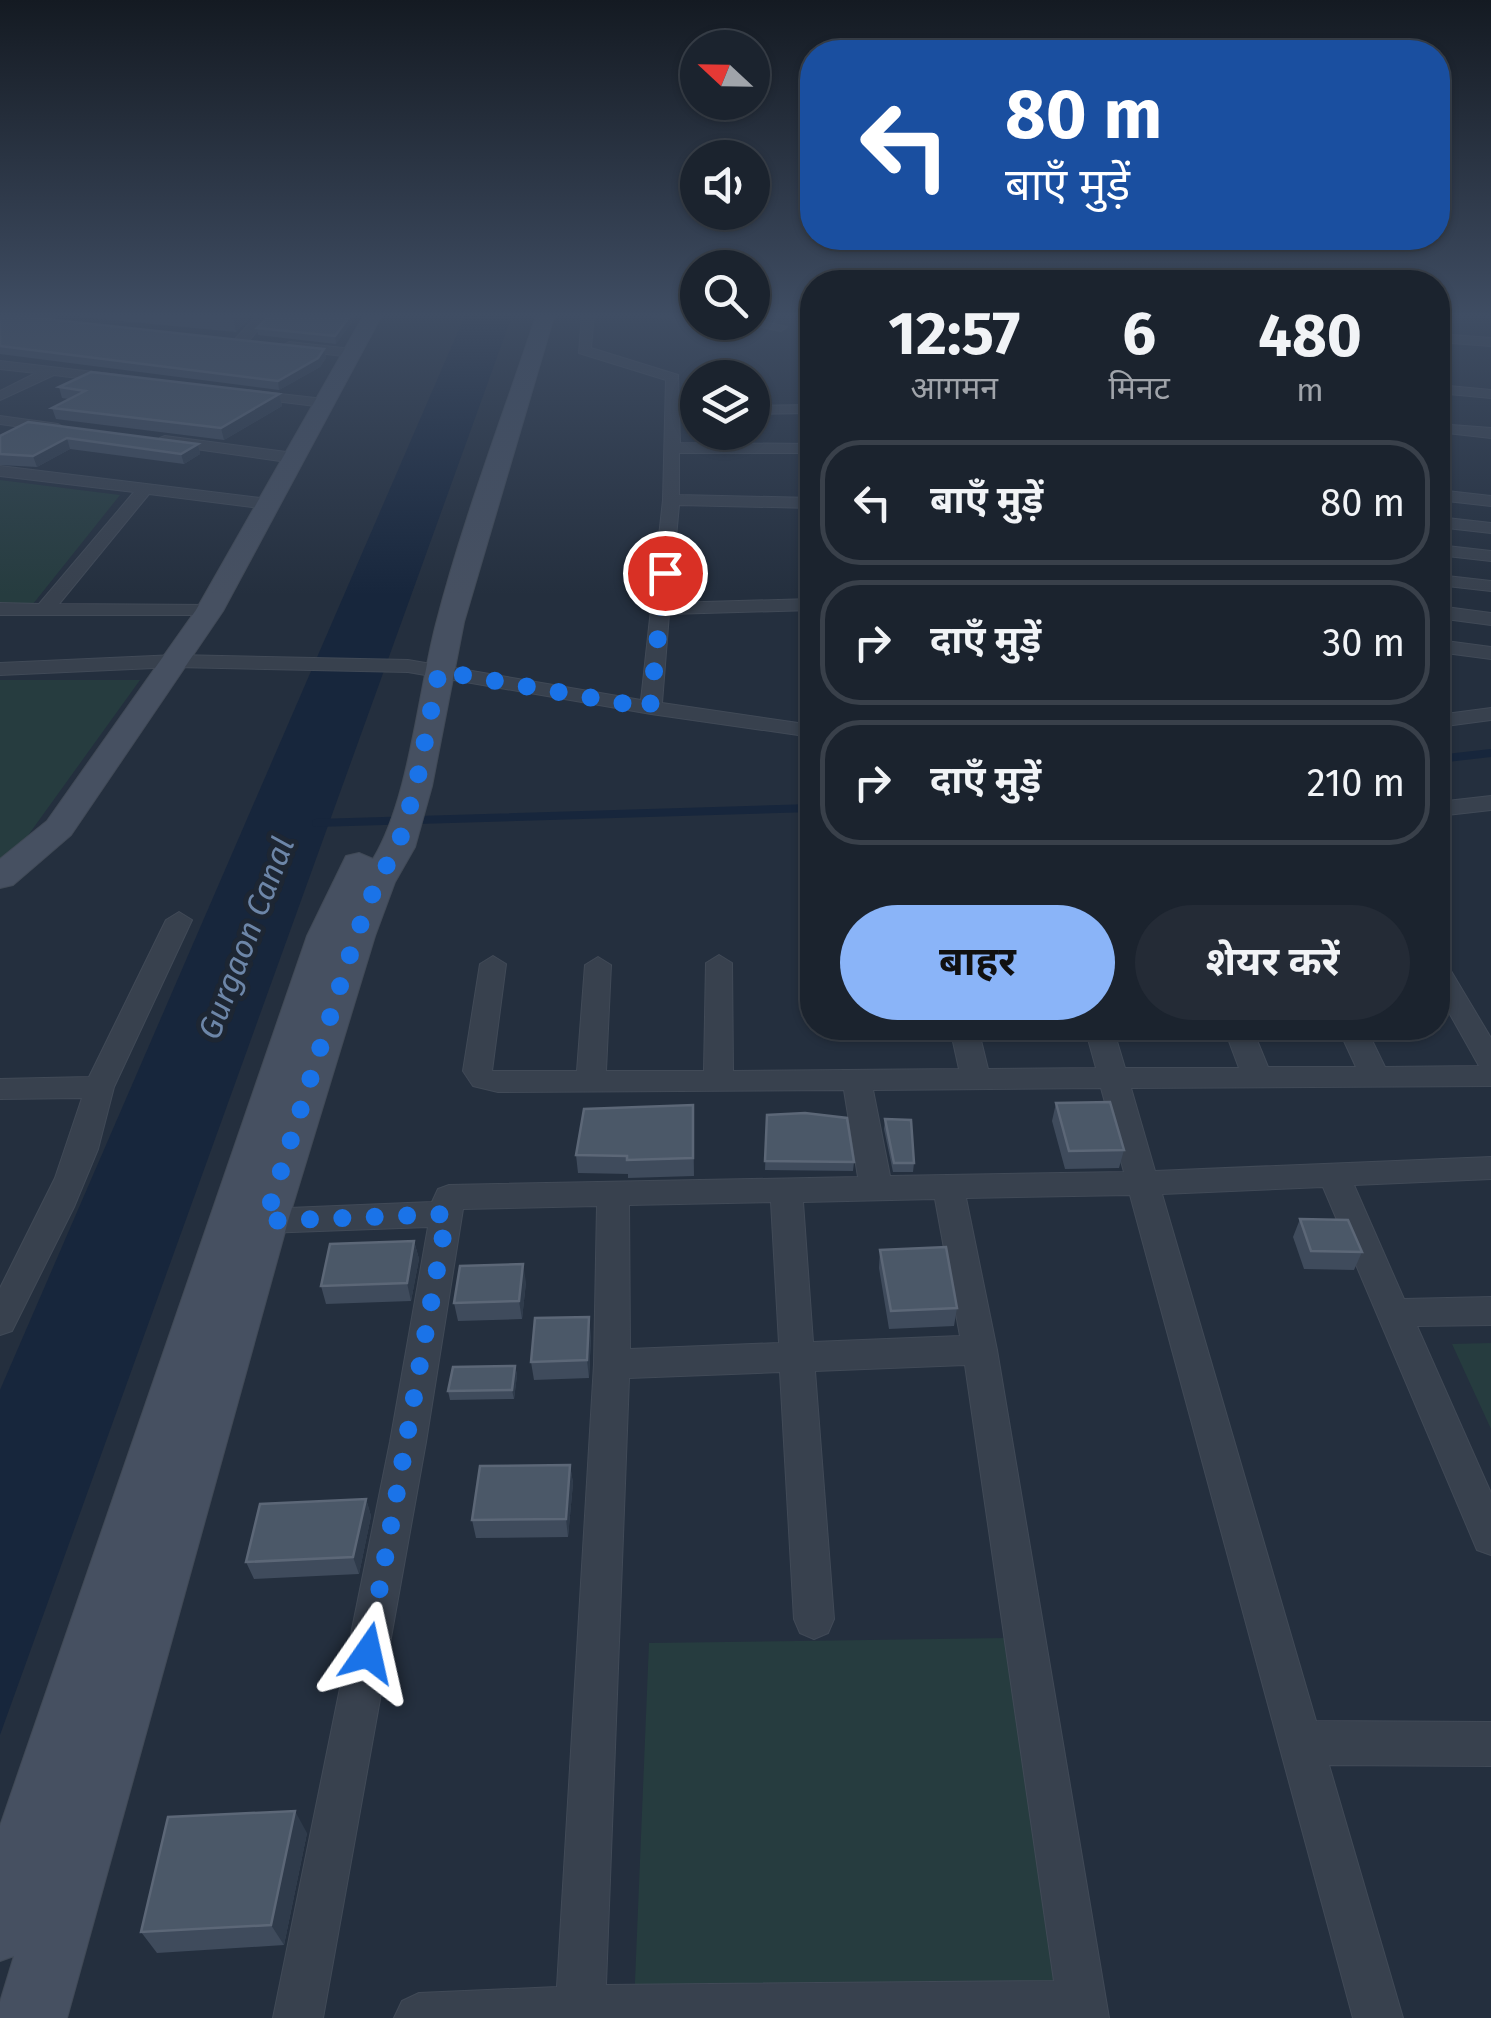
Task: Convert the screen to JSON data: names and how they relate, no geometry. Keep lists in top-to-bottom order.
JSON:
{
  "water": ["Gurgaon Canal"],
  "north": "left",
  "page": {
    "turn": ["80 m", "बाएँ मुड़ें"],
    "eta": [
      "12:57",
      "आगमन",
      "6",
      "मिनट",
      "480",
      "m"
    ],
    "list": [
      {
        "name": "बाएँ मुड़ें",
        "value": "80 m"
      },
      {
        "name": "दाएँ मुड़ें",
        "value": "30 m"
      },
      {
        "name": "दाएँ मुड़ें",
        "value": "210 m"
      }
    ],
    "buttons": ["बाहर", "शेयर करें"]
  }
}
